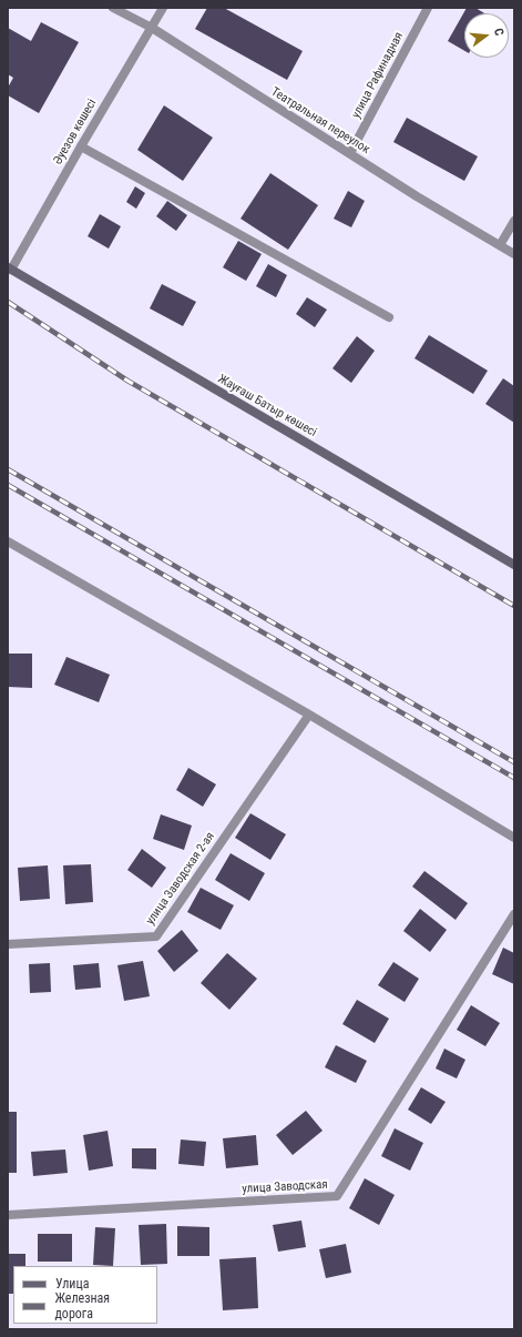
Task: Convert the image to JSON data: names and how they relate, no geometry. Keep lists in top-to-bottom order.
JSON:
{
  "streets": {
    "main road": ["Жауғаш Батыр көшесі"],
    "street": [
      "улица Рафинадная",
      "Театральная переулок",
      "Әуезов көшесі",
      "улица Заводская 2-ая",
      "улица Заводская"
    ]
  },
  "crossings": [
    ["улица Рафинадная", "Театральная переулок"],
    ["Театральная переулок", "Әуезов көшесі"],
    ["Әуезов көшесі", "Жауғаш Батыр көшесі"]
  ],
  "legend": ["Улица", "Железная дорога"],
  "north": "right"
}
